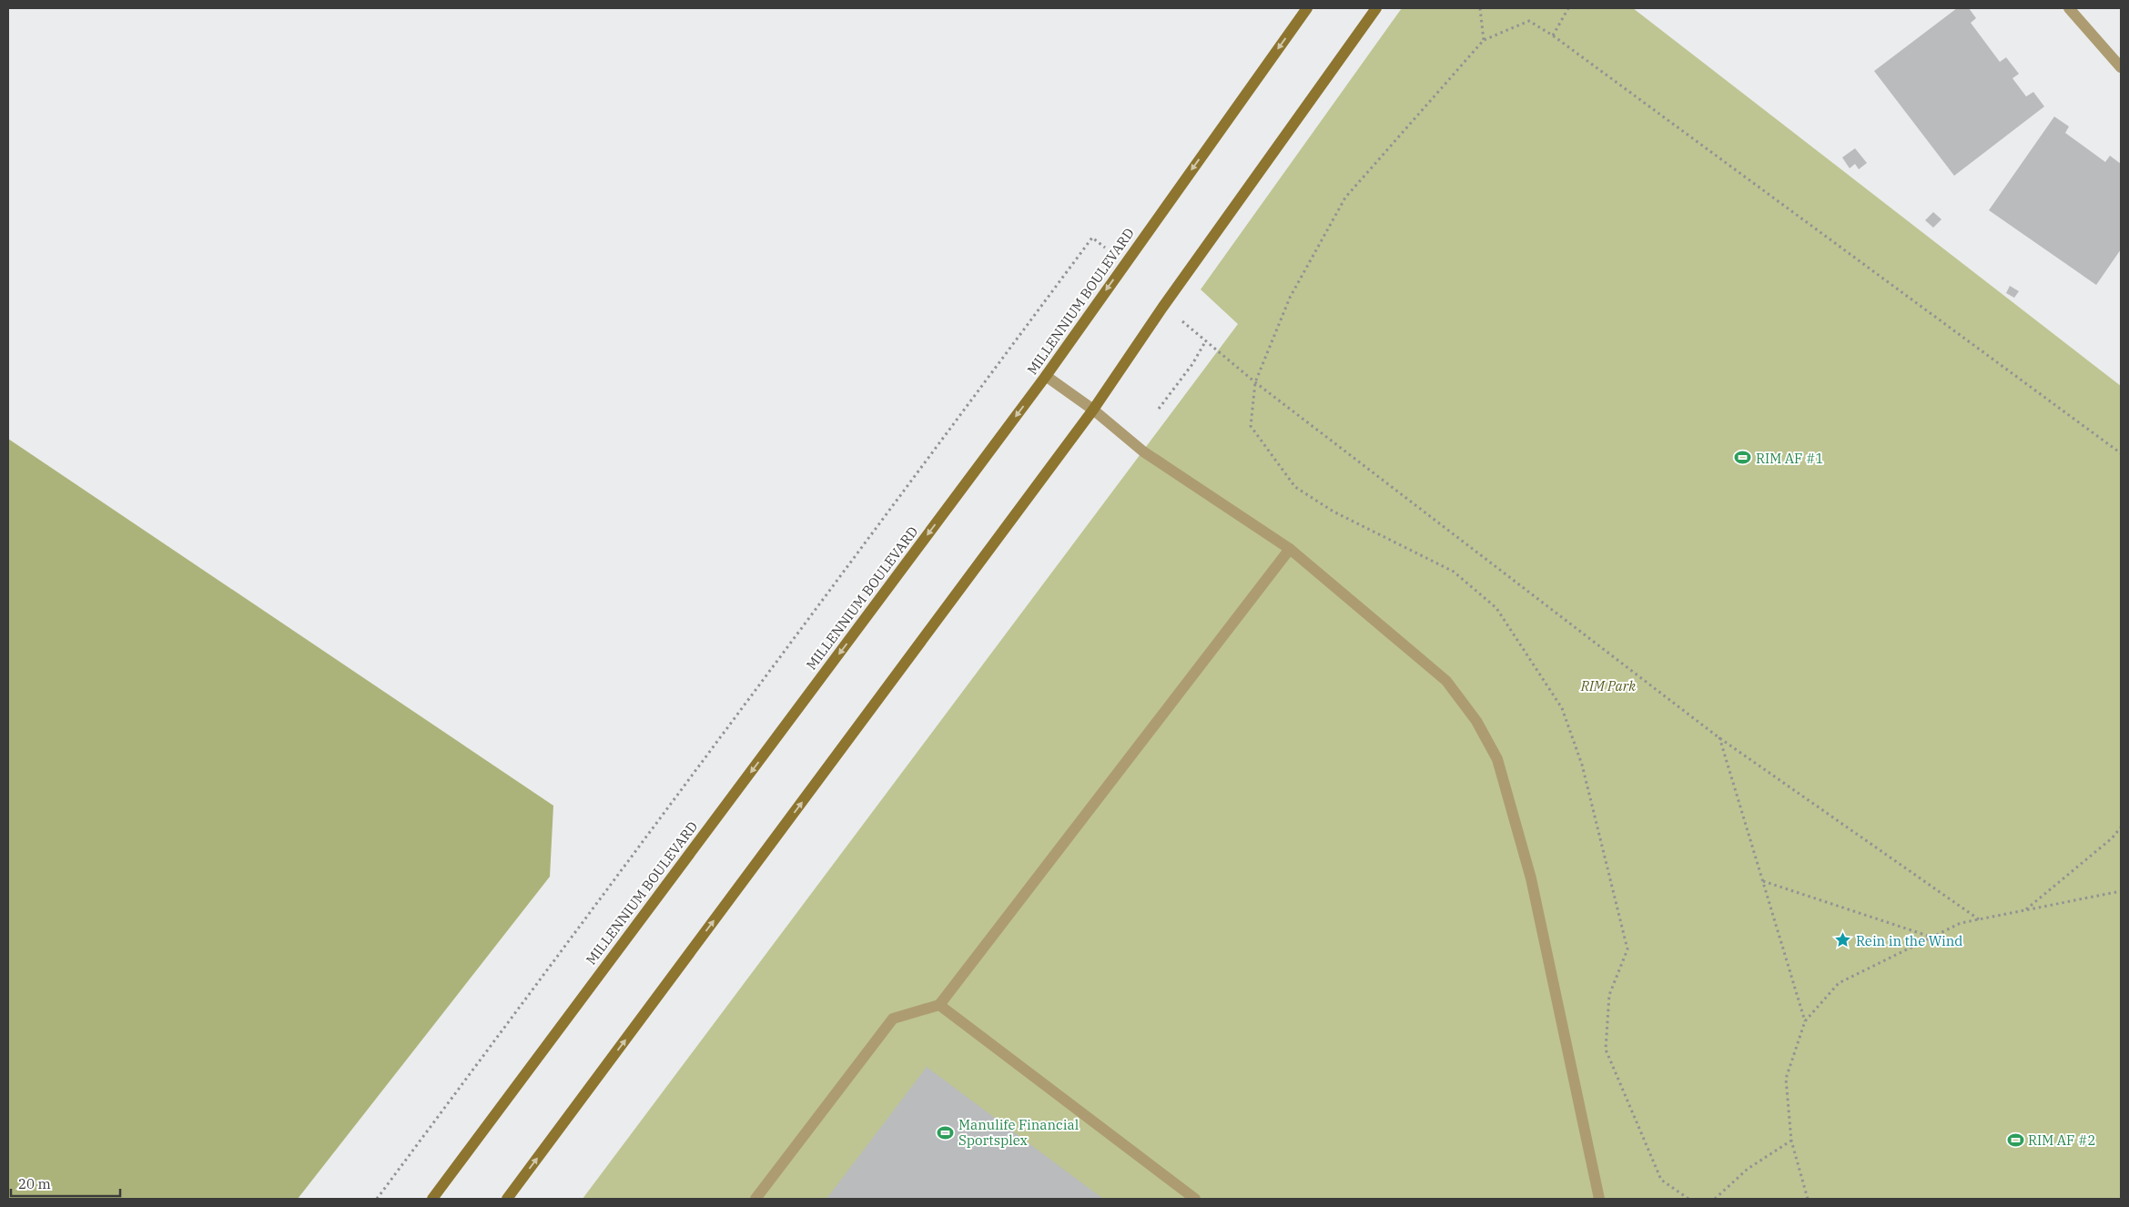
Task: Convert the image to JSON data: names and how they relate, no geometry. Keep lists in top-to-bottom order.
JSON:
{
  "streets": {
    "street": ["MILLENNIUM BOULEVARD"]
  },
  "parks": ["RIM Park"],
  "places": {
    "sports": ["RIM AF #1", "Manulife Financial Sportsplex", "RIM AF #2"],
    "place": ["Rein in the Wind"]
  },
  "scale_bar": "20 m"
}
